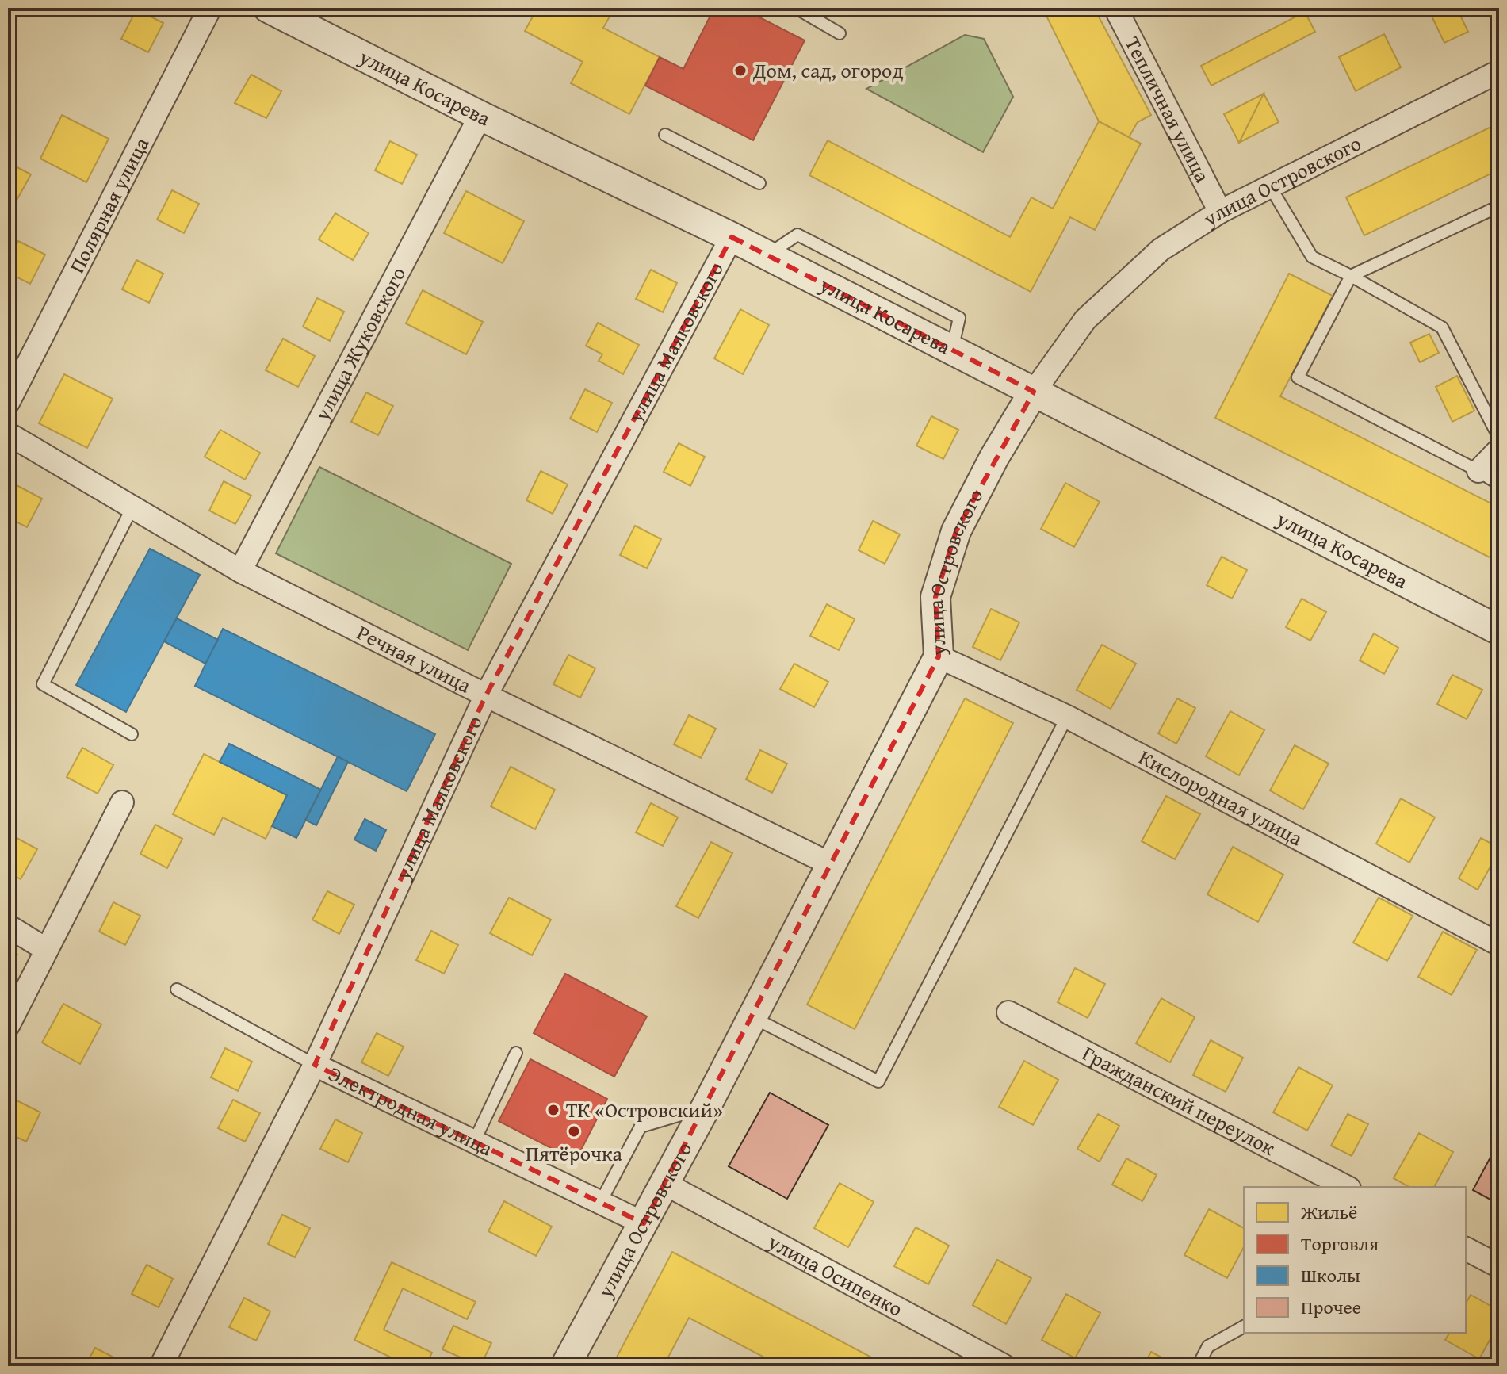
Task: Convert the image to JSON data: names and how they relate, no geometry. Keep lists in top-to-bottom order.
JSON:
{
  "streets": {
    "street": [
      "улица Косарева",
      "Тепличная улица",
      "улица Островского",
      "Полярная улица",
      "улица Маяковского",
      "улица Жуковского",
      "Речная улица",
      "Кислородная улица",
      "Гражданский переулок",
      "Электродная улица",
      "улица Осипенко"
    ]
  },
  "crossings": [
    ["улица Косарева", "улица Островского"],
    ["улица Косарева", "улица Маяковского"],
    ["улица Косарева", "улица Жуковского"],
    ["Тепличная улица", "улица Островского"],
    ["улица Островского", "Речная улица"],
    ["улица Островского", "Кислородная улица"],
    ["улица Островского", "Электродная улица"],
    ["улица Островского", "улица Осипенко"],
    ["улица Маяковского", "Речная улица"],
    ["улица Маяковского", "Электродная улица"],
    ["улица Жуковского", "Речная улица"]
  ],
  "places": ["Дом, сад, огород", "ТК «Островский»", "Пятёрочка"],
  "legend": [
    "Жильё",
    "Торговля",
    "Школы",
    "Прочее"
  ]
}
